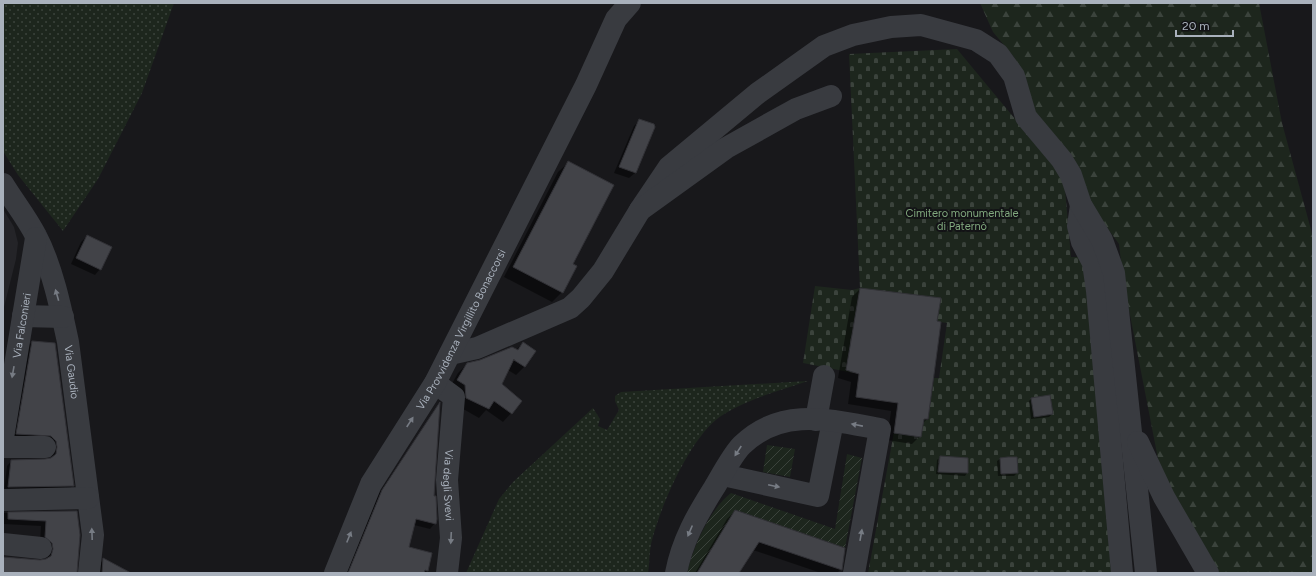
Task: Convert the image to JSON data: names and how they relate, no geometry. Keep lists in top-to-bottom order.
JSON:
{
  "streets": {
    "street": [
      "Via Falconieri",
      "Via Provvidenza Virgillito Bonaccorsi",
      "Via Gaudio",
      "Via degli Svevi"
    ]
  },
  "crossings": [
    ["Via Falconieri", "Via Gaudio"],
    ["Via Provvidenza Virgillito Bonaccorsi", "Via degli Svevi"]
  ],
  "one_way": ["Via Falconieri", "Via Gaudio", "Via degli Svevi"],
  "parks": ["Cimitero monumentale di Paternò"],
  "scale_bar": "20 m"
}
